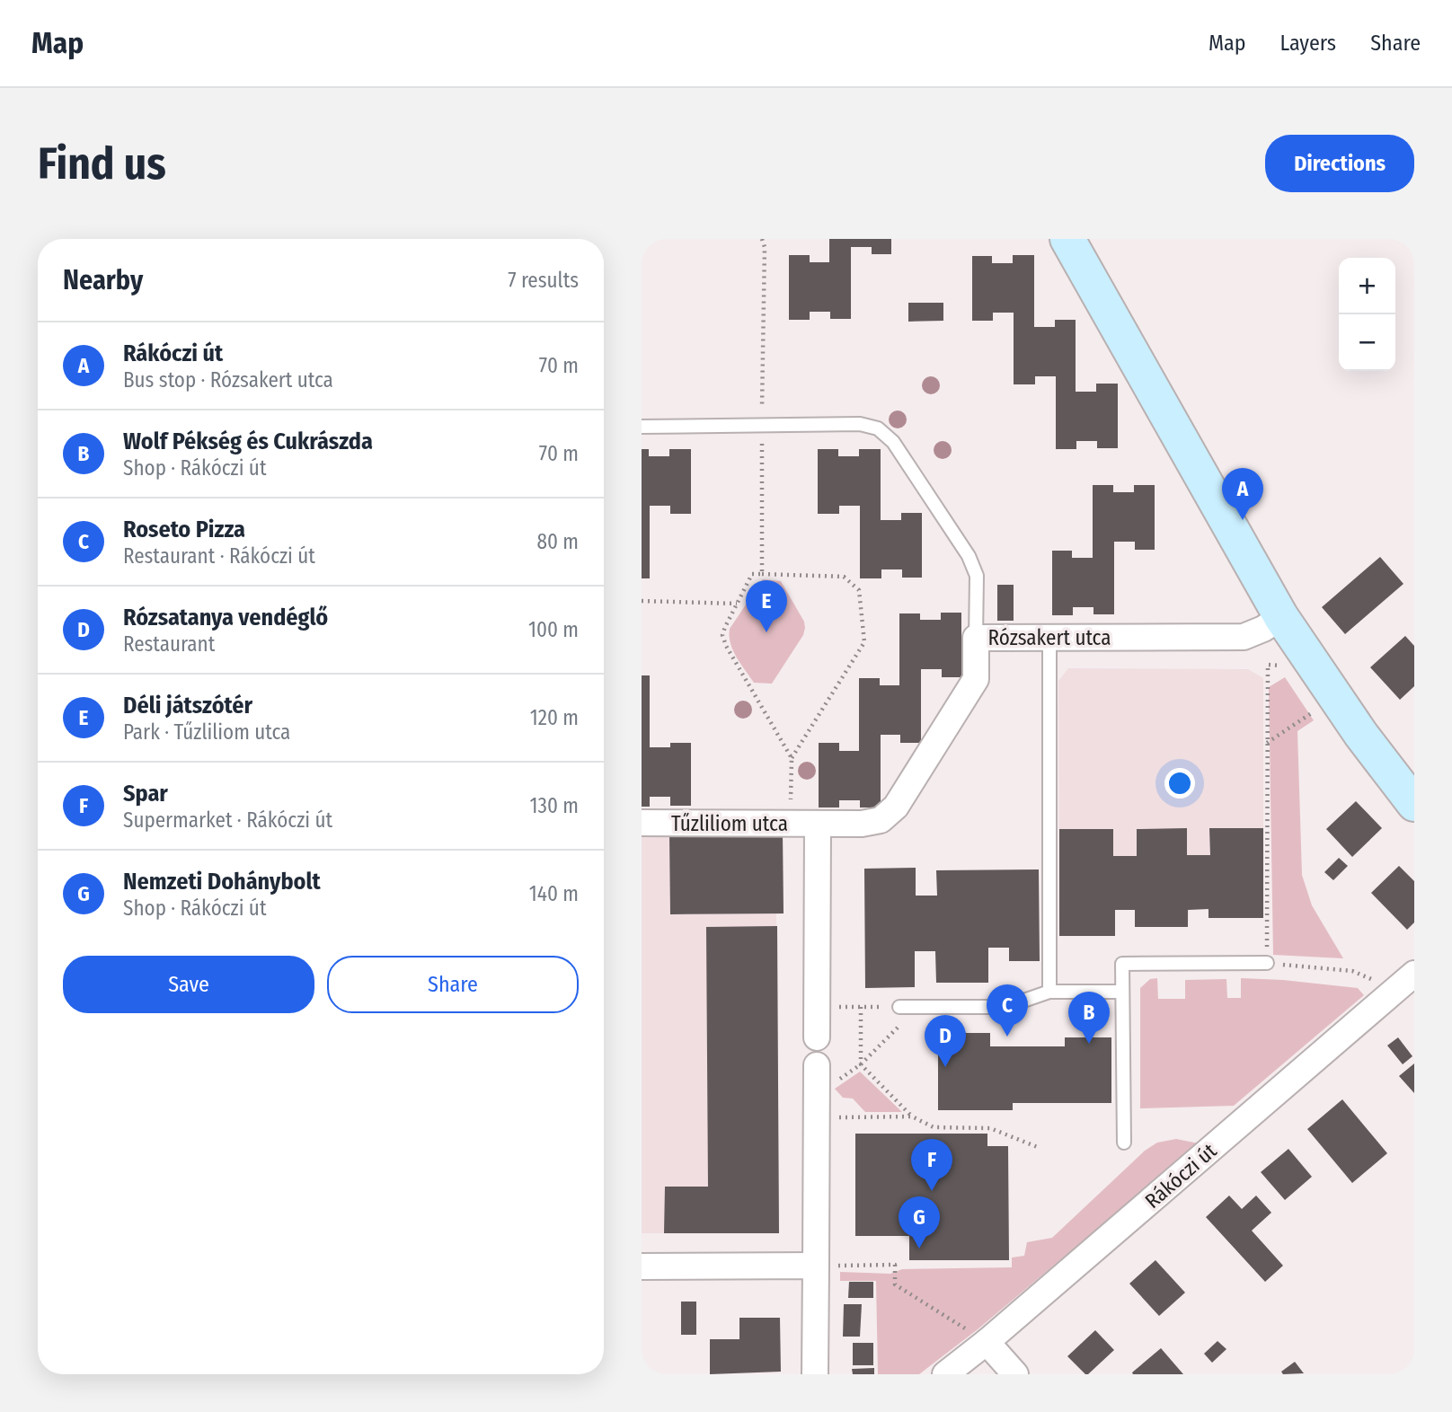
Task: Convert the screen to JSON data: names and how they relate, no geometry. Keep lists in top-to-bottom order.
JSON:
{
  "streets": {
    "street": ["Rózsakert utca", "Tűzliliom utca", "Rákóczi út"]
  },
  "crossings": [
    ["Rózsakert utca", "Tűzliliom utca"]
  ],
  "page": {
    "header": "Map",
    "nav": ["Map", "Layers", "Share"],
    "buttons": [
      "Directions",
      ["Save", "Share"]
    ],
    "title": "Find us",
    "heading": ["Nearby", "7 results"],
    "map_buttons": ["+", "−"],
    "list": [
      {
        "mark": "A",
        "name": "Rákóczi út",
        "note": "Bus stop · Rózsakert utca",
        "value": "70 m"
      },
      {
        "mark": "B",
        "name": "Wolf Pékség és Cukrászda",
        "note": "Shop · Rákóczi út",
        "value": "70 m"
      },
      {
        "mark": "C",
        "name": "Roseto Pizza",
        "note": "Restaurant · Rákóczi út",
        "value": "80 m"
      },
      {
        "mark": "D",
        "name": "Rózsatanya vendéglő",
        "note": "Restaurant",
        "value": "100 m"
      },
      {
        "mark": "E",
        "name": "Déli játszótér",
        "note": "Park · Tűzliliom utca",
        "value": "120 m"
      },
      {
        "mark": "F",
        "name": "Spar",
        "note": "Supermarket · Rákóczi út",
        "value": "130 m"
      },
      {
        "mark": "G",
        "name": "Nemzeti Dohánybolt",
        "note": "Shop · Rákóczi út",
        "value": "140 m"
      }
    ],
    "pins": [
      "A",
      "E",
      "C",
      "B",
      "D",
      "F",
      "G"
    ]
  }
}
